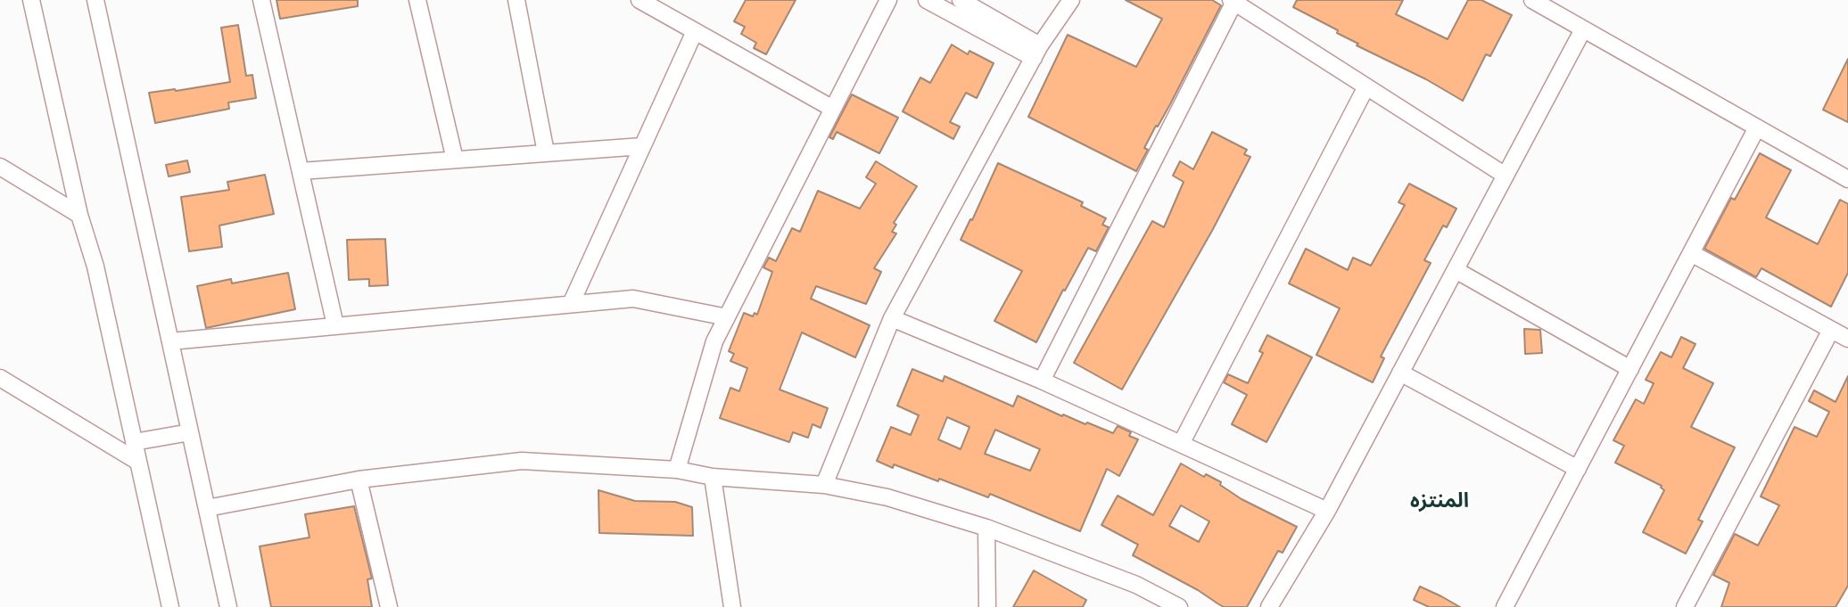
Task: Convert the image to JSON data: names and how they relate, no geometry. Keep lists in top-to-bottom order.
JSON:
{
  "districts": ["المنتزه"]
}
